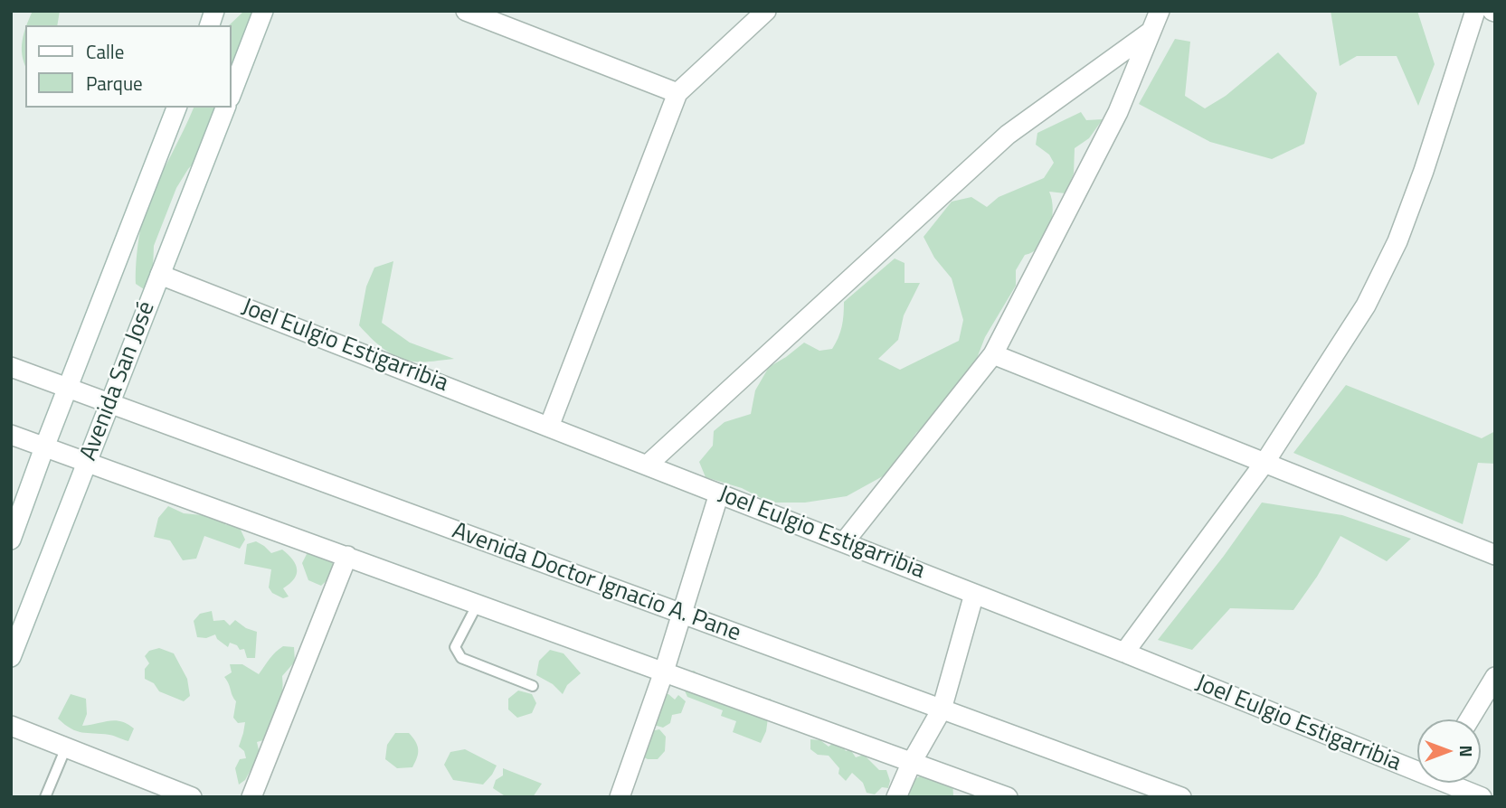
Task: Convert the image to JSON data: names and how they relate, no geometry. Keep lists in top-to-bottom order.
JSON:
{
  "streets": {
    "street": ["Joel Eulgio Estigarribia", "Avenida San José", "Avenida Doctor Ignacio A. Pane"]
  },
  "crossings": [
    ["Joel Eulgio Estigarribia", "Avenida San José"],
    ["Avenida San José", "Avenida Doctor Ignacio A. Pane"]
  ],
  "legend": ["Calle", "Parque"],
  "north": "right"
}
